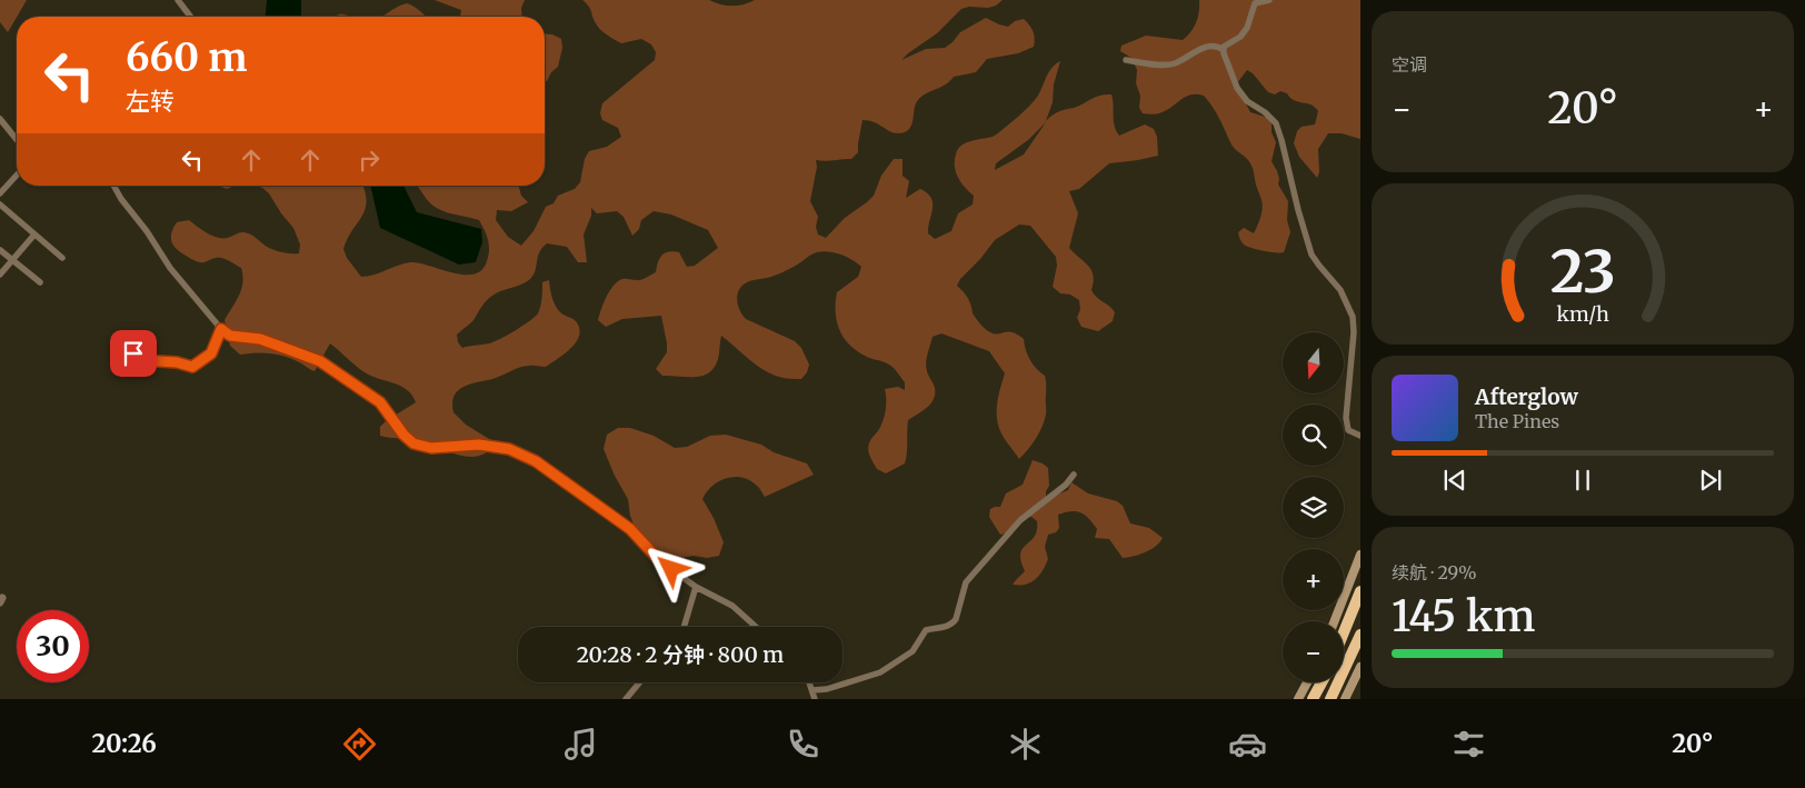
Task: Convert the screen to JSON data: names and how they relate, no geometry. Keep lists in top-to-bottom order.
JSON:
{
  "north": "bottom",
  "page": {
    "tile": [
      "空调",
      ["续航 · 29%", "145 km"]
    ],
    "turn": ["660 m", "左转"],
    "heat": ["−", "20°", "+"],
    "map_buttons": ["+", "−"],
    "song": ["Afterglow", "The Pines"],
    "limit": "30",
    "trip": "20:28 · 2 分钟 · 800 m",
    "tabs": ["20:26", "20°"],
    "gauge": ["23", "km/h"]
  }
}
